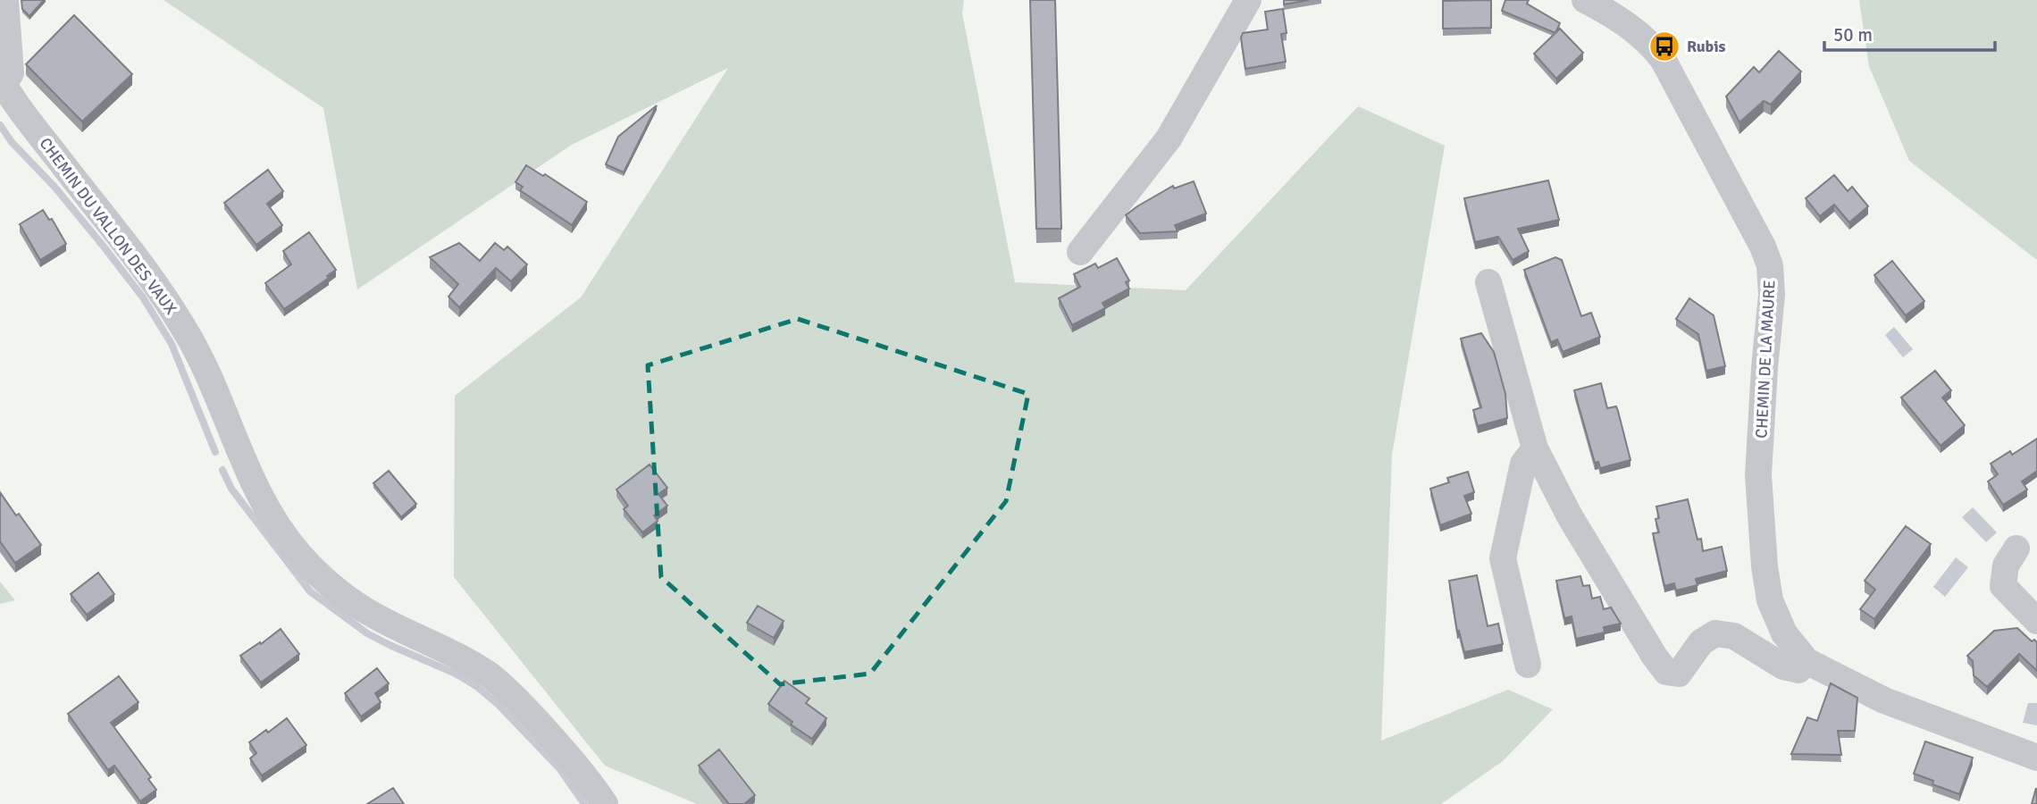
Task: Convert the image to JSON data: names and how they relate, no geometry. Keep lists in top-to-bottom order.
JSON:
{
  "streets": {
    "street": ["CHEMIN DU VALLON DES VAUX", "CHEMIN DE LA MAURE"]
  },
  "places": {
    "bus stop": ["Rubis"]
  },
  "scale_bar": "50 m"
}
